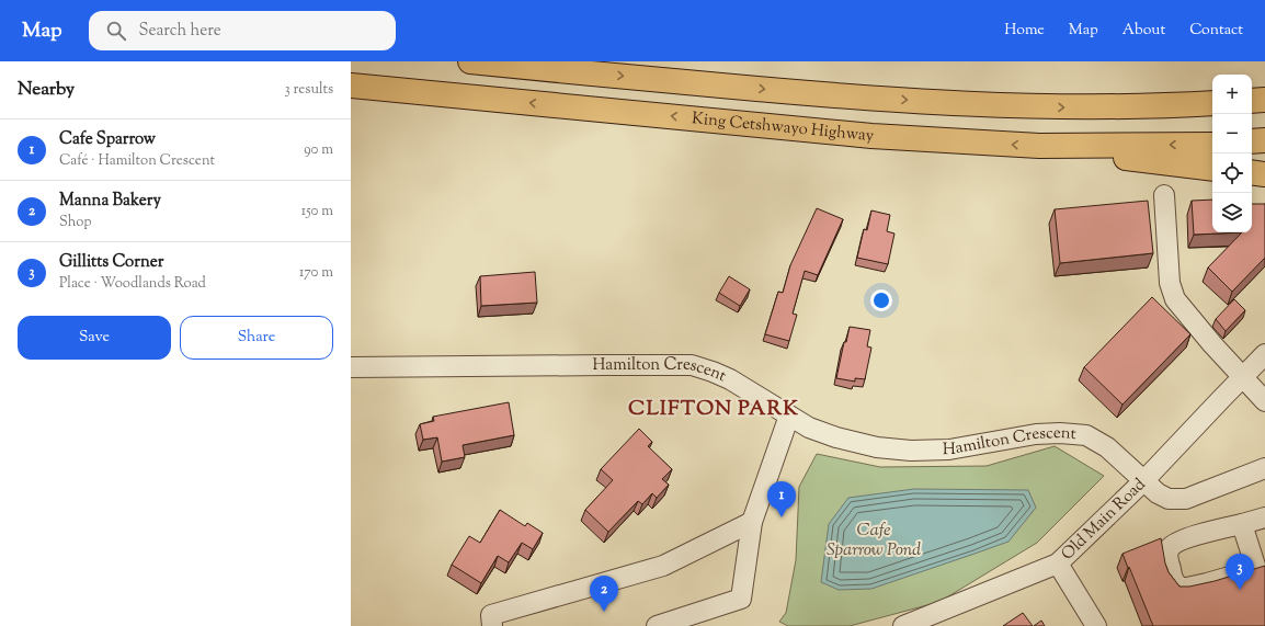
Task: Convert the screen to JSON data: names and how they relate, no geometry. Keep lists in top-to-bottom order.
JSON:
{
  "streets": {
    "highway": ["King Cetshwayo Highway"],
    "street": ["Hamilton Crescent", "Old Main Road"]
  },
  "crossings": [
    ["Hamilton Crescent", "Old Main Road"]
  ],
  "districts": ["CLIFTON PARK"],
  "water": ["Cafe Sparrow Pond"],
  "page": {
    "header": "Map",
    "search": "Search here",
    "nav": [
      "Home",
      "Map",
      "About",
      "Contact"
    ],
    "heading": ["Nearby", "3 results"],
    "map_buttons": ["+", "−"],
    "list": [
      {
        "mark": "1",
        "name": "Cafe Sparrow",
        "note": "Café · Hamilton Crescent",
        "value": "90 m"
      },
      {
        "mark": "2",
        "name": "Manna Bakery",
        "note": "Shop",
        "value": "150 m"
      },
      {
        "mark": "3",
        "name": "Gillitts Corner",
        "note": "Place · Woodlands Road",
        "value": "170 m"
      }
    ],
    "buttons": ["Save", "Share"],
    "pins": ["1", "3", "2"]
  }
}
